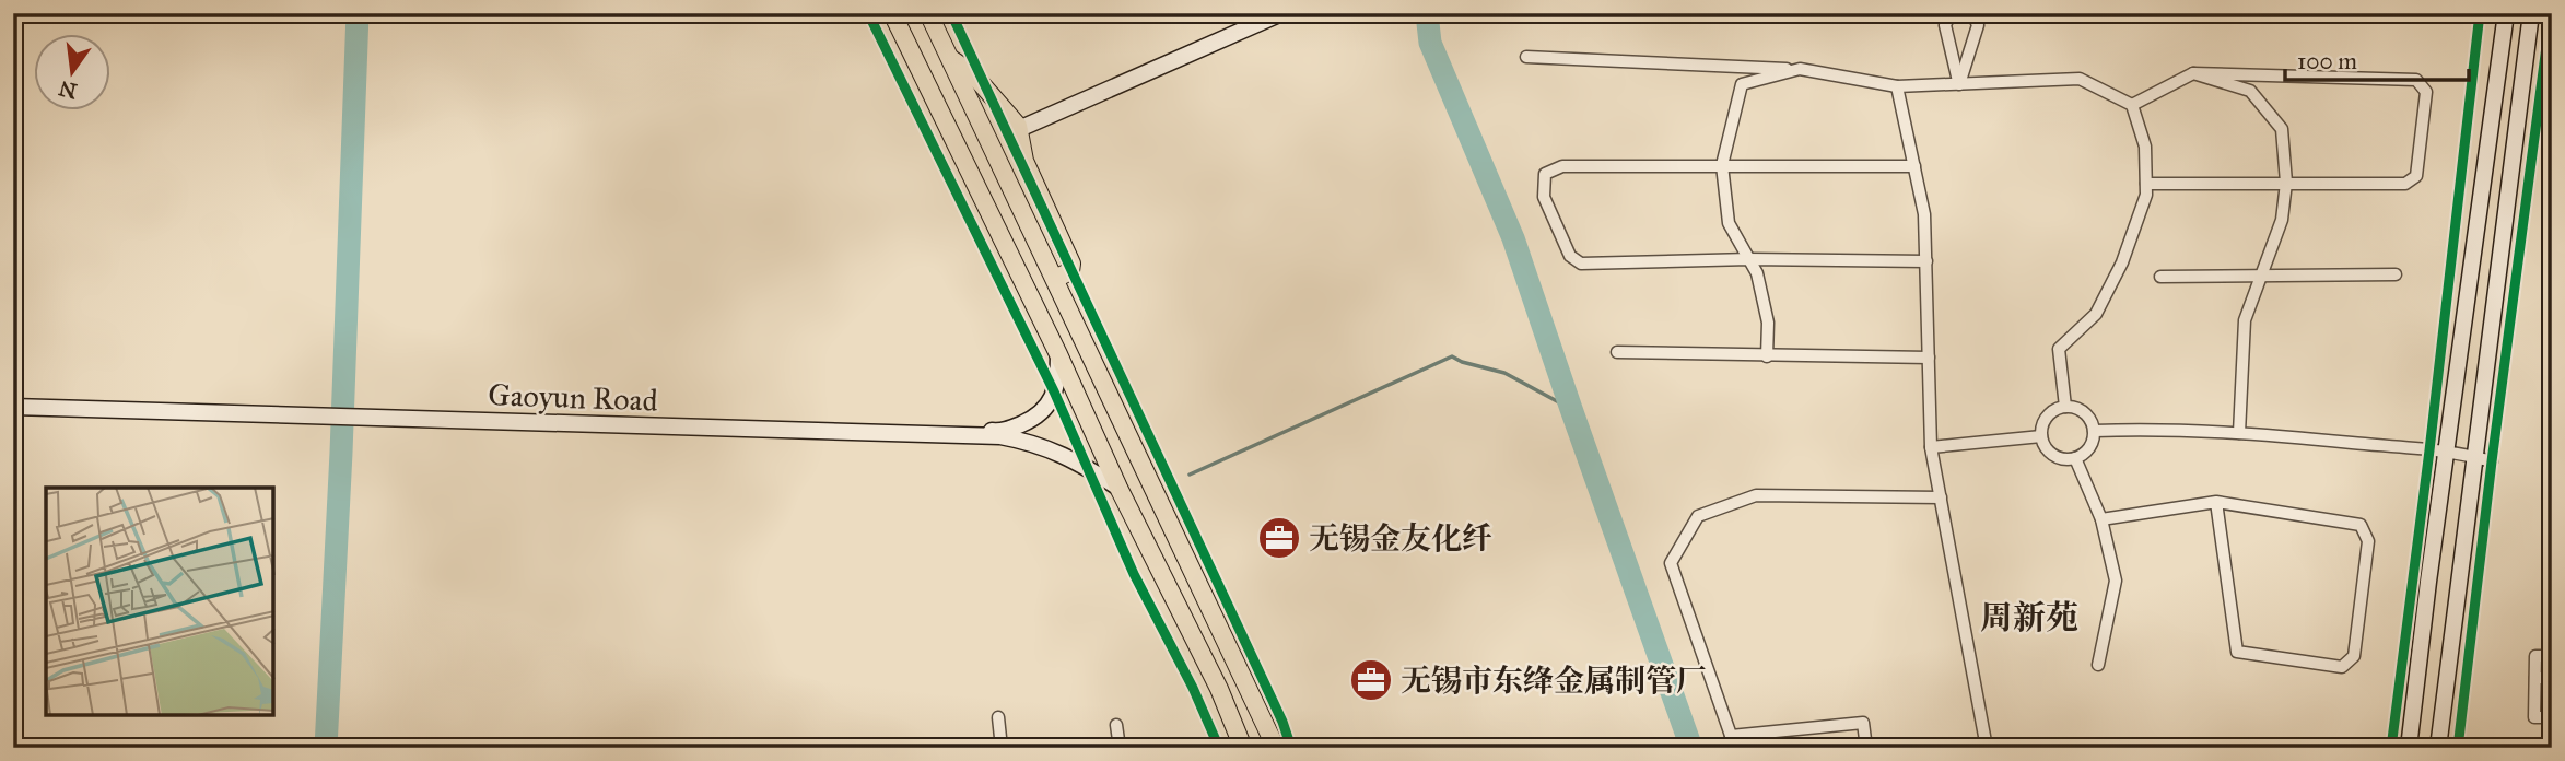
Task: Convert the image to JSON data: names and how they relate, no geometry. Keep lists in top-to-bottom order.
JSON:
{
  "streets": {
    "main road": ["Gaoyun Road"]
  },
  "districts": ["周新苑"],
  "places": {
    "office": ["无锡金友化纤", "无锡市东绛金属制管厂"]
  },
  "scale_bar": "100 m",
  "north": "bottom"
}
